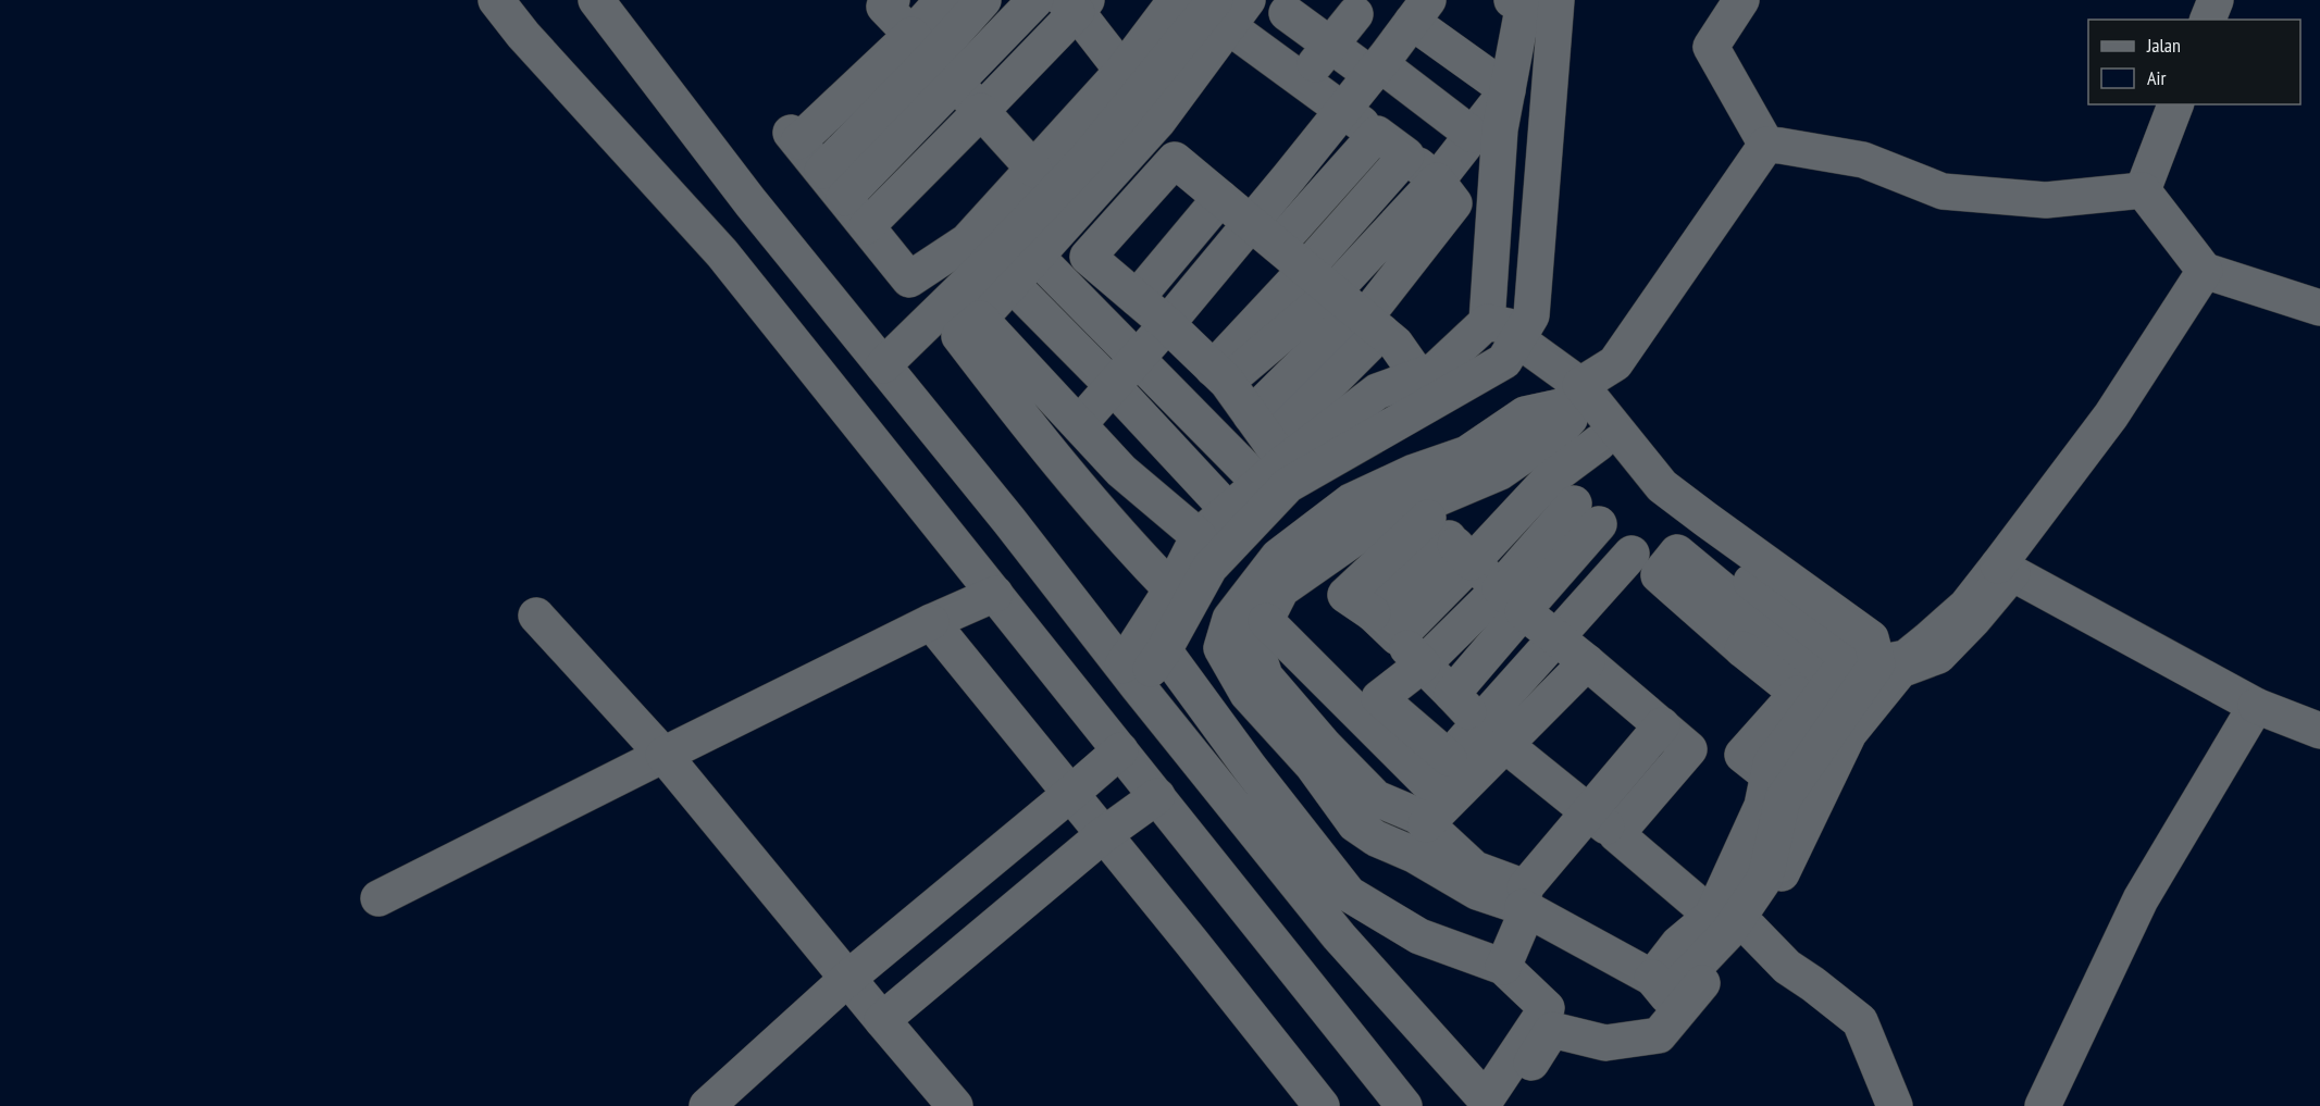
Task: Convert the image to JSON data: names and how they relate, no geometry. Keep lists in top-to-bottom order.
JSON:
{
  "legend": ["Jalan", "Air"]
}
